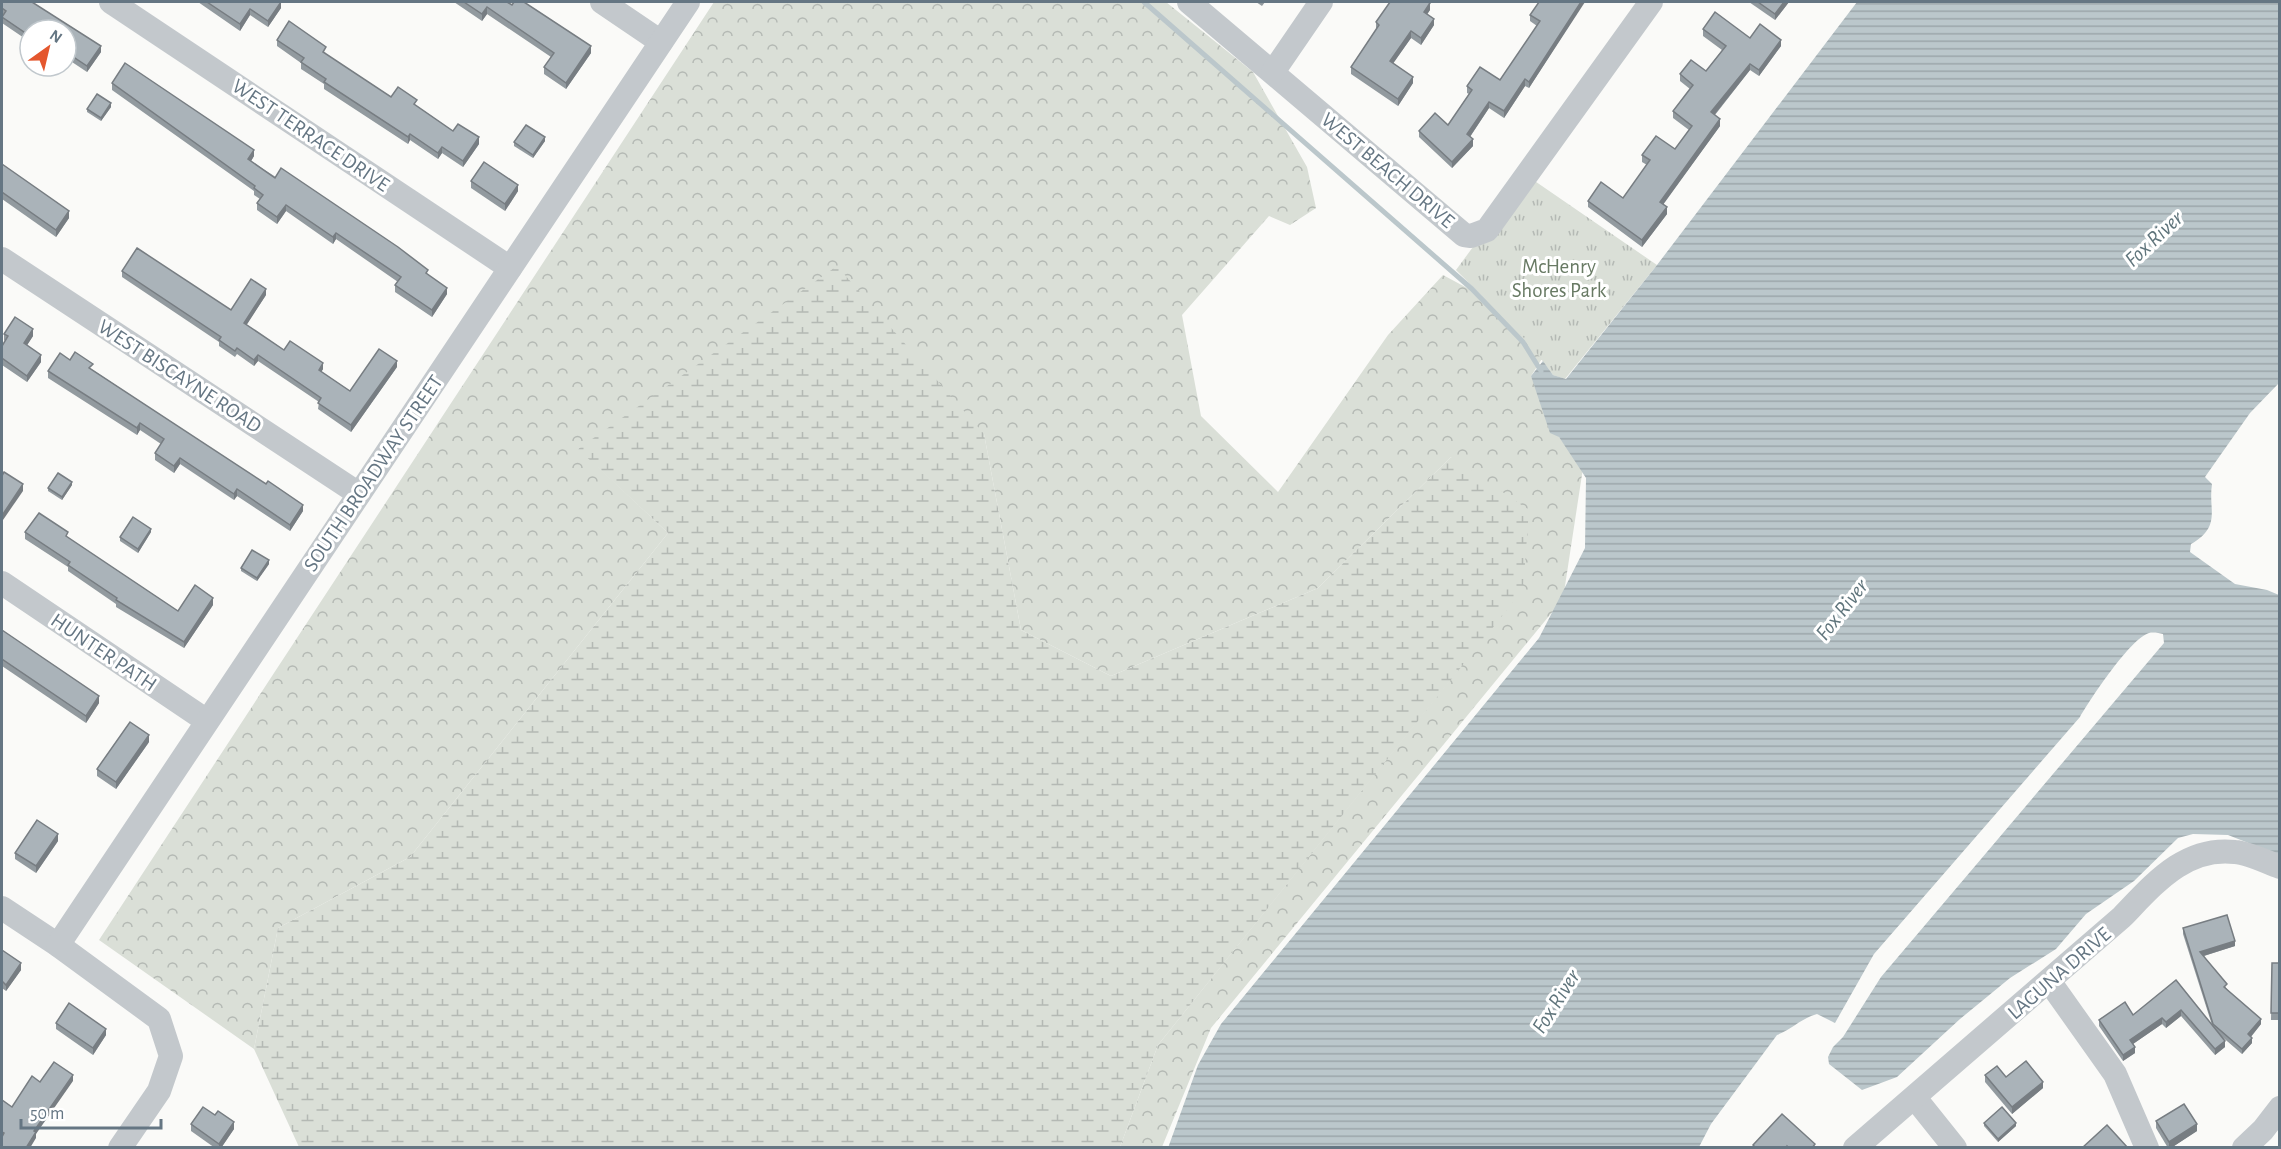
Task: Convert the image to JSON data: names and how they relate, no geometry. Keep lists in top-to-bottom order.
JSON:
{
  "streets": {
    "street": [
      "WEST TERRACE DRIVE",
      "WEST BEACH DRIVE",
      "WEST BISCAYNE ROAD",
      "SOUTH BROADWAY STREET",
      "HUNTER PATH",
      "LAGUNA DRIVE"
    ]
  },
  "crossings": [
    ["WEST TERRACE DRIVE", "SOUTH BROADWAY STREET"],
    ["WEST BISCAYNE ROAD", "SOUTH BROADWAY STREET"],
    ["SOUTH BROADWAY STREET", "HUNTER PATH"]
  ],
  "water": ["Fox River"],
  "parks": ["McHenry Shores Park"],
  "scale_bar": "50 m",
  "north": "top right"
}
